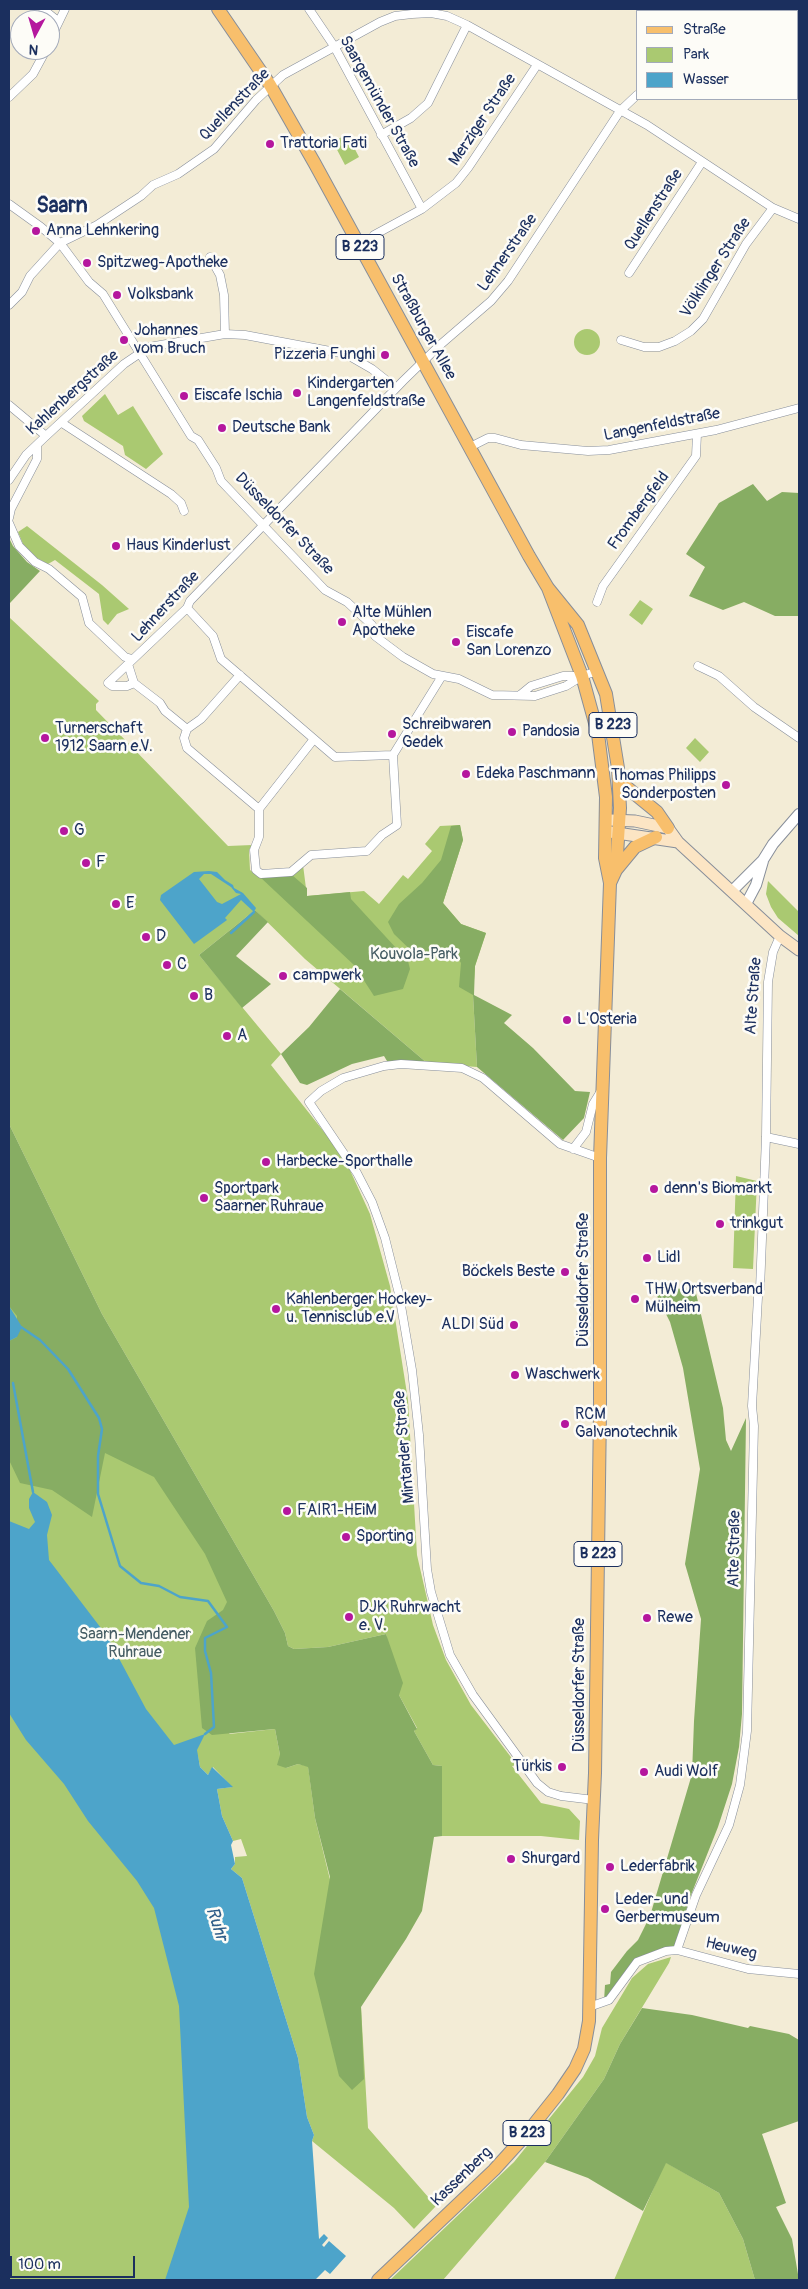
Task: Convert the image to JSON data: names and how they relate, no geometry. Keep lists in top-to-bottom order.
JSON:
{
  "streets": {
    "main road": [
      "B 223",
      "Straßburger Allee",
      "Düsseldorfer Straße",
      "Kassenberg"
    ],
    "street": [
      "Saargemünder Straße",
      "Quellenstraße",
      "Merziger Straße",
      "Lehnerstraße",
      "Völklinger Straße",
      "Kahlenbergstraße",
      "Langenfeldstraße",
      "Frombergfeld",
      "Alte Straße",
      "Mintarder Straße",
      "Heuweg"
    ]
  },
  "crossings": [
    ["Saargemünder Straße", "Quellenstraße"],
    ["Saargemünder Straße", "Merziger Straße"],
    ["Quellenstraße", "Merziger Straße"],
    ["Quellenstraße", "Lehnerstraße"],
    ["Quellenstraße", "Völklinger Straße"],
    ["Quellenstraße", "Straßburger Allee"],
    ["Quellenstraße", "Düsseldorfer Straße"],
    ["Lehnerstraße", "Straßburger Allee"],
    ["Lehnerstraße", "Düsseldorfer Straße"],
    ["Straßburger Allee", "Langenfeldstraße"],
    ["Straßburger Allee", "Düsseldorfer Straße"],
    ["Kahlenbergstraße", "Düsseldorfer Straße"],
    ["Langenfeldstraße", "Frombergfeld"],
    ["Düsseldorfer Straße", "Mintarder Straße"],
    ["Düsseldorfer Straße", "Heuweg"],
    ["Düsseldorfer Straße", "Kassenberg"],
    ["Alte Straße", "Heuweg"],
    ["Heuweg", "Kassenberg"]
  ],
  "districts": ["Saarn"],
  "water": ["Ruhr"],
  "parks": ["Kouvola-Park", "Saarn-Mendener Ruhraue"],
  "places": [
    "Trattoria Fati",
    "Anna Lehnkering",
    "Spitzweg-Apotheke",
    "Volksbank",
    "Johannes vom Bruch",
    "Pizzeria Funghi",
    "Kindergarten Langenfeldstraße",
    "Eiscafe Ischia",
    "Deutsche Bank",
    "Haus Kinderlust",
    "Alte Mühlen Apotheke",
    "Eiscafe San Lorenzo",
    "Pandosia",
    "Schreibwaren Gedek",
    "Turnerschaft 1912 Saarn e.V.",
    "Edeka Paschmann",
    "Thomas Philipps Sonderposten",
    "G",
    "F",
    "E",
    "D",
    "C",
    "campwerk",
    "B",
    "L'Osteria",
    "A",
    "Harbecke-Sporthalle",
    "denn's Biomarkt",
    "Sportpark Saarner Ruhraue",
    "trinkgut",
    "Lidl",
    "Böckels Beste",
    "THW Ortsverband Mülheim",
    "Kahlenberger Hockey- u. Tennisclub e.V",
    "ALDI Süd",
    "Waschwerk",
    "RCM Galvanotechnik",
    "FAIR1-HEiM",
    "Sporting",
    "DJK Ruhrwacht e. V.",
    "Rewe",
    "Türkis",
    "Audi Wolf",
    "Shurgard",
    "Lederfabrik",
    "Leder- und Gerbermuseum"
  ],
  "legend": ["Straße", "Park", "Wasser"],
  "scale_bar": "100 m",
  "north": "bottom"
}
